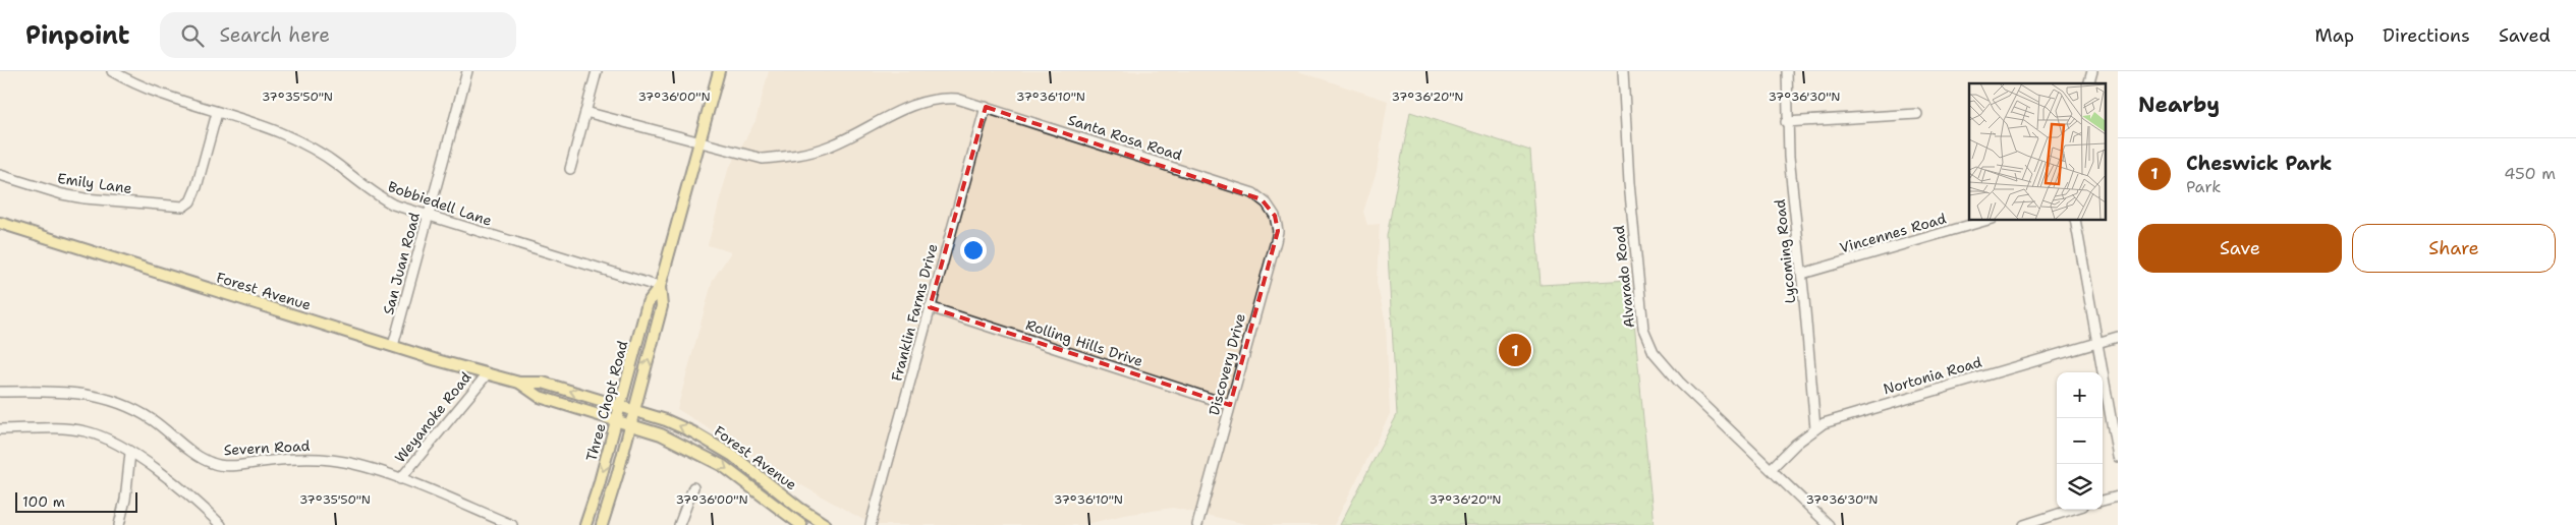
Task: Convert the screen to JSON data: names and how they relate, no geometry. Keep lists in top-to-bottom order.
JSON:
{
  "streets": {
    "main road": ["Forest Avenue", "Three Chopt Road"],
    "street": [
      "Santa Rosa Road",
      "Emily Lane",
      "Bobbiedell Lane",
      "Vincennes Road",
      "Lycoming Road",
      "San Juan Road",
      "Alvarado Road",
      "Franklin Farms Drive",
      "Rolling Hills Drive",
      "Discovery Drive",
      "Nortonia Road",
      "Weyanoke Road",
      "Severn Road"
    ]
  },
  "crossings": [
    ["Santa Rosa Road", "Franklin Farms Drive"],
    ["Santa Rosa Road", "Discovery Drive"],
    ["Santa Rosa Road", "Three Chopt Road"],
    ["Emily Lane", "Bobbiedell Lane"],
    ["Bobbiedell Lane", "San Juan Road"],
    ["Bobbiedell Lane", "Three Chopt Road"],
    ["Vincennes Road", "Lycoming Road"],
    ["Lycoming Road", "Nortonia Road"],
    ["San Juan Road", "Forest Avenue"],
    ["Alvarado Road", "Nortonia Road"],
    ["Forest Avenue", "Three Chopt Road"],
    ["Forest Avenue", "Weyanoke Road"],
    ["Franklin Farms Drive", "Rolling Hills Drive"],
    ["Rolling Hills Drive", "Discovery Drive"],
    ["Weyanoke Road", "Severn Road"]
  ],
  "scale_bar": "100 m",
  "page": {
    "header": "Pinpoint",
    "search": "Search here",
    "nav": ["Map", "Directions", "Saved"],
    "heading": "Nearby",
    "list": [
      {
        "mark": "1",
        "name": "Cheswick Park",
        "note": "Park",
        "value": "450 m"
      }
    ],
    "buttons": ["Save", "Share"],
    "pins": "1",
    "map_buttons": ["+", "−"],
    "scale": "100 m"
  },
  "coordinates": [
    "37°35'50\"N",
    "37°36'00\"N",
    "37°36'10\"N",
    "37°36'20\"N",
    "37°36'30\"N"
  ]
}
